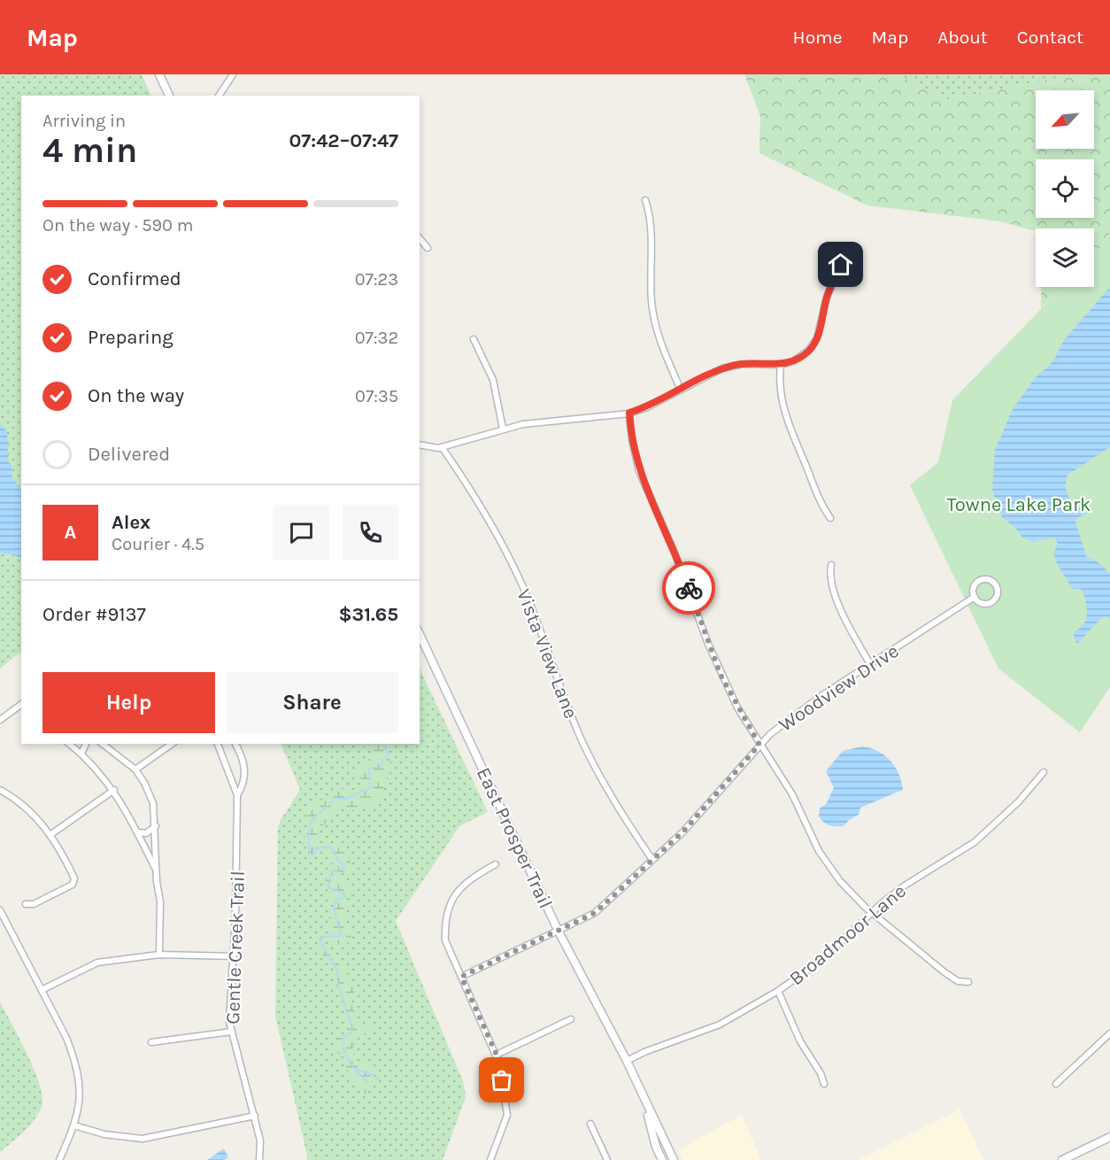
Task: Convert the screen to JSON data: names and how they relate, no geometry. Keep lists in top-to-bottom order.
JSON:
{
  "streets": {
    "main road": ["East Prosper Trail"],
    "street": [
      "Vista View Lane",
      "Woodview Drive",
      "Broadmoor Lane",
      "Gentle Creek Trail"
    ]
  },
  "crossings": [
    ["Vista View Lane", "Woodview Drive"],
    ["Woodview Drive", "East Prosper Trail"],
    ["East Prosper Trail", "Broadmoor Lane"]
  ],
  "parks": ["Towne Lake Park"],
  "north": "bottom left",
  "page": {
    "header": "Map",
    "nav": [
      "Home",
      "Map",
      "About",
      "Contact"
    ],
    "heading": ["4 min", "Arriving in", "07:42–07:47"],
    "panel": [
      "Alex",
      "Courier · 4.5",
      "Order #9137",
      "$31.65"
    ],
    "bar": "On the way · 590 m",
    "list": [
      ["Confirmed", "07:23"],
      ["Preparing", "07:32"],
      ["On the way", "07:35"],
      "Delivered"
    ],
    "round": "A",
    "buttons": ["Help", "Share"]
  }
}
